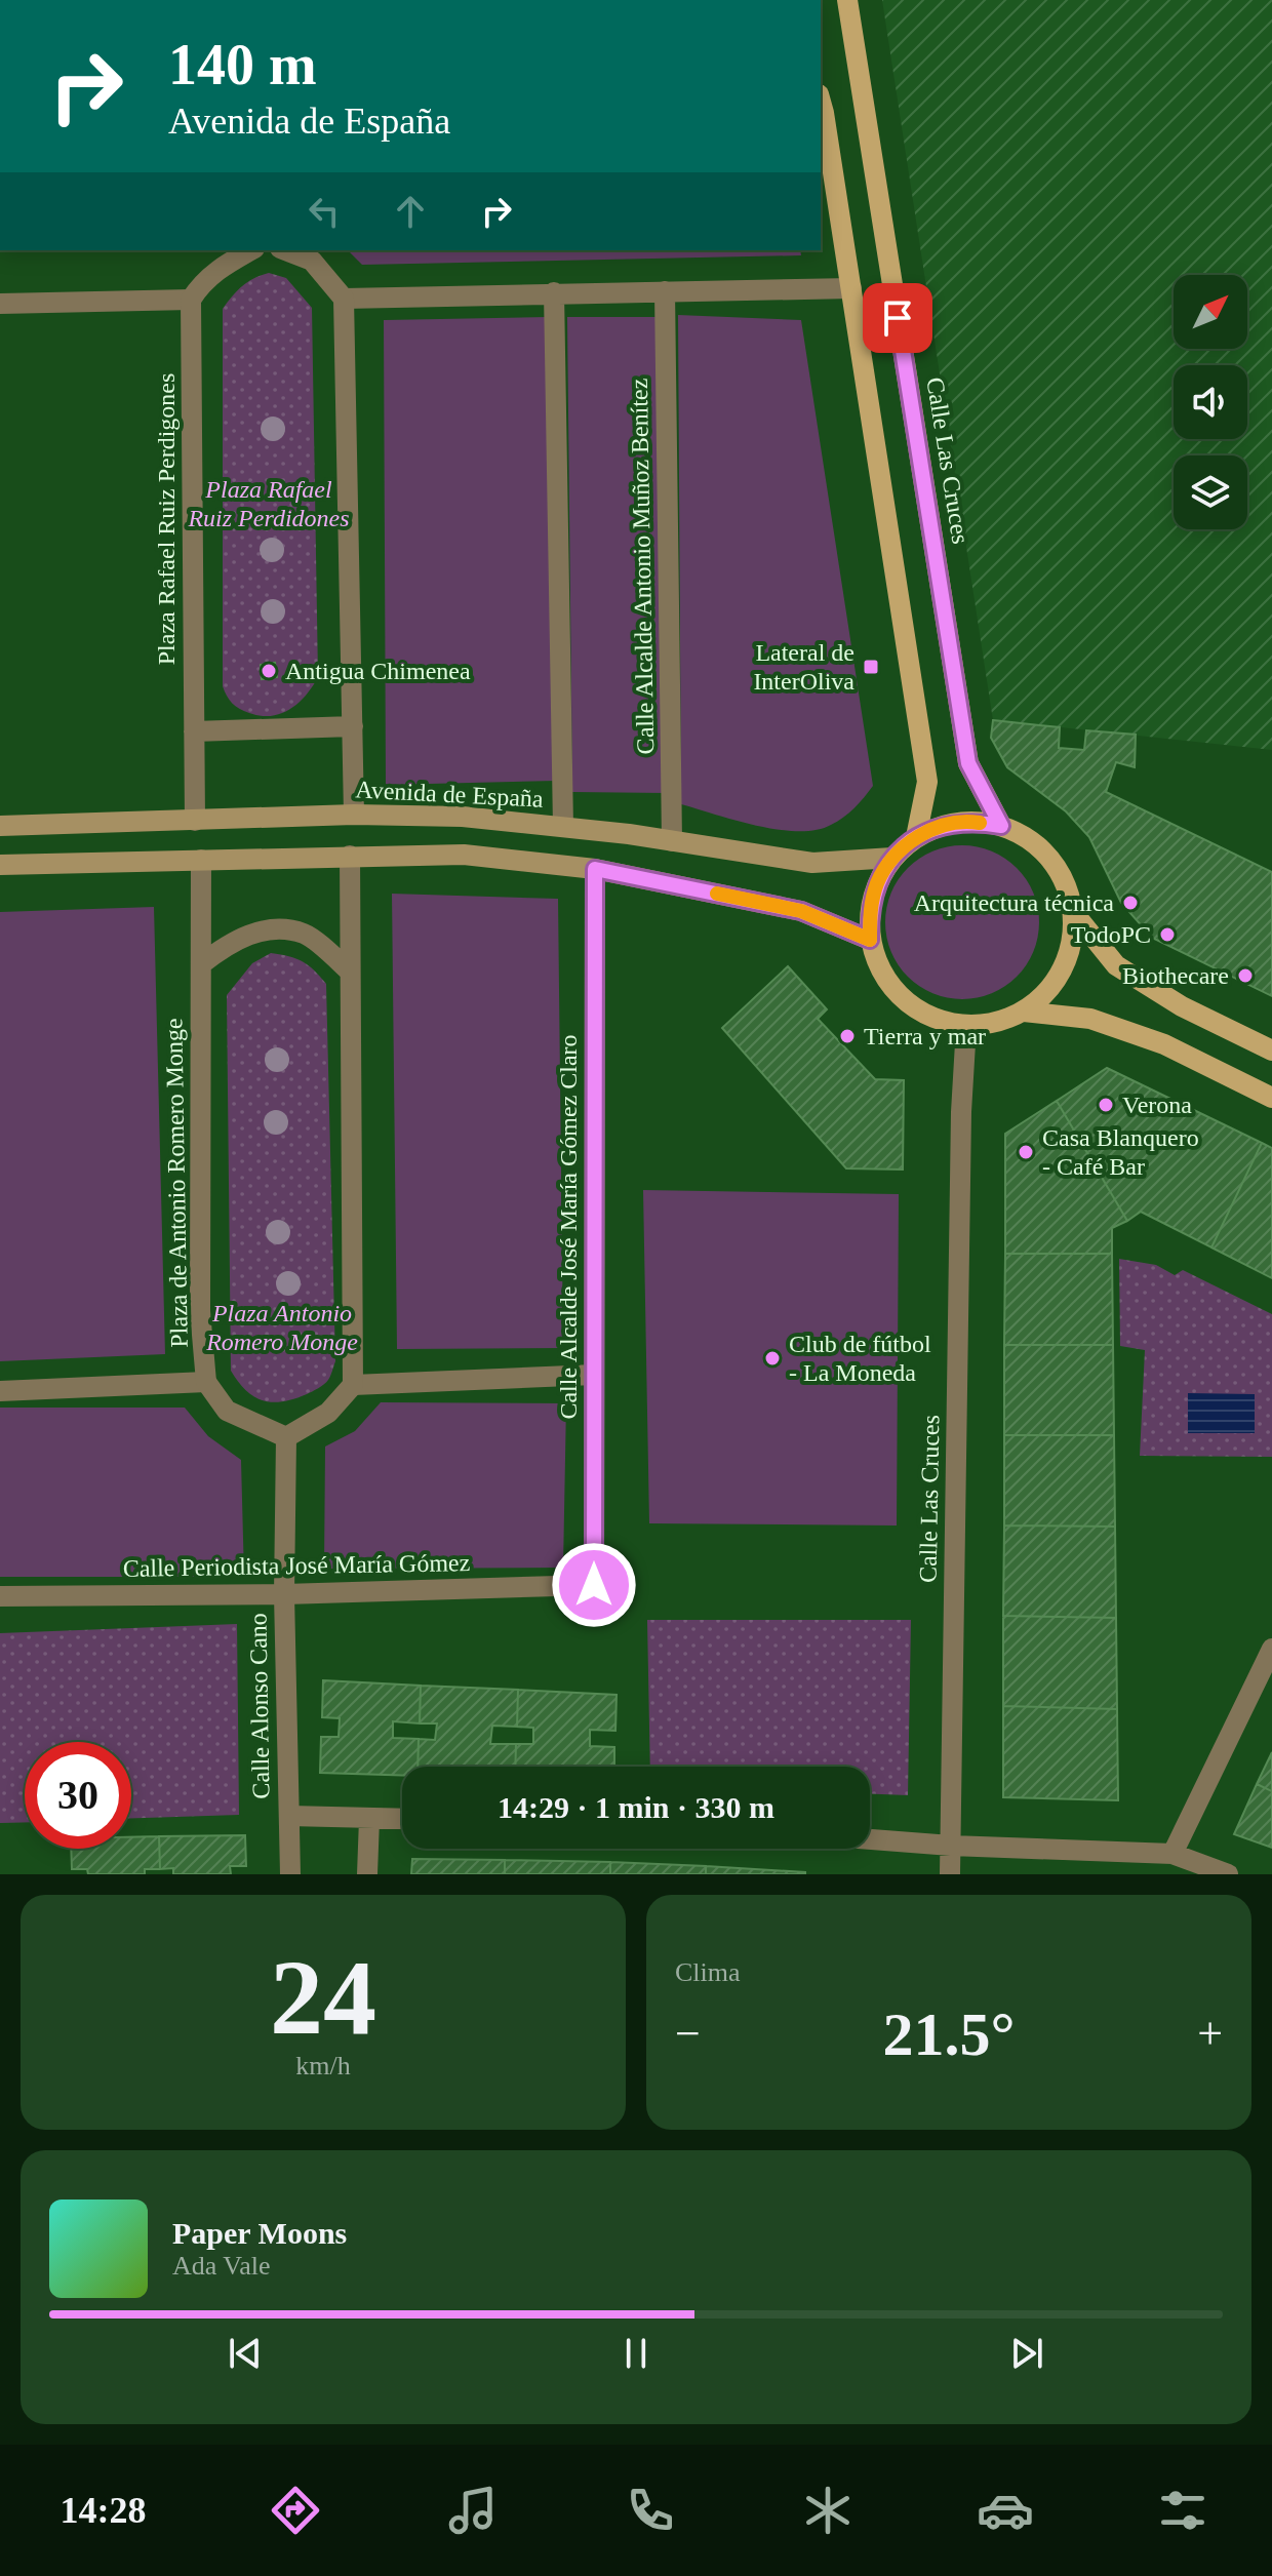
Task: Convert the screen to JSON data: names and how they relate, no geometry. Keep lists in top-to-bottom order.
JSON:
{
  "streets": {
    "main road": ["Calle Las Cruces", "Avenida de España"],
    "street": [
      "Plaza Rafael Ruiz Perdigones",
      "Calle Alcalde Antonio Muñoz Benítez",
      "Plaza de Antonio Romero Monge",
      "Calle Alcalde José María Gómez Claro",
      "Calle Periodista José María Gómez",
      "Calle Alonso Cano"
    ]
  },
  "crossings": [
    ["Calle Las Cruces", "Avenida de España"],
    ["Plaza Rafael Ruiz Perdigones", "Avenida de España"],
    ["Calle Alcalde Antonio Muñoz Benítez", "Avenida de España"],
    ["Plaza de Antonio Romero Monge", "Calle Alonso Cano"],
    ["Calle Alcalde José María Gómez Claro", "Calle Periodista José María Gómez"],
    ["Calle Periodista José María Gómez", "Calle Alonso Cano"]
  ],
  "parks": ["Plaza Rafael Ruiz Perdidones", "Plaza Antonio Romero Monge"],
  "places": {
    "transit": ["Lateral de InterOliva"],
    "other": [
      "Antigua Chimenea",
      "Arquitectura técnica",
      "TodoPC",
      "Biothecare",
      "Tierra y mar",
      "Verona",
      "Casa Blanquero - Café Bar",
      "Club de fútbol - La Moneda"
    ]
  },
  "north": "top right",
  "page": {
    "turn": ["140 m", "Avenida de España"],
    "limit": "30",
    "trip": "14:29 · 1 min · 330 m",
    "tile": [
      ["24", "km/h"],
      "Clima"
    ],
    "heat": ["−", "21.5°", "+"],
    "song": ["Paper Moons", "Ada Vale"],
    "tabs": "14:28"
  }
}
